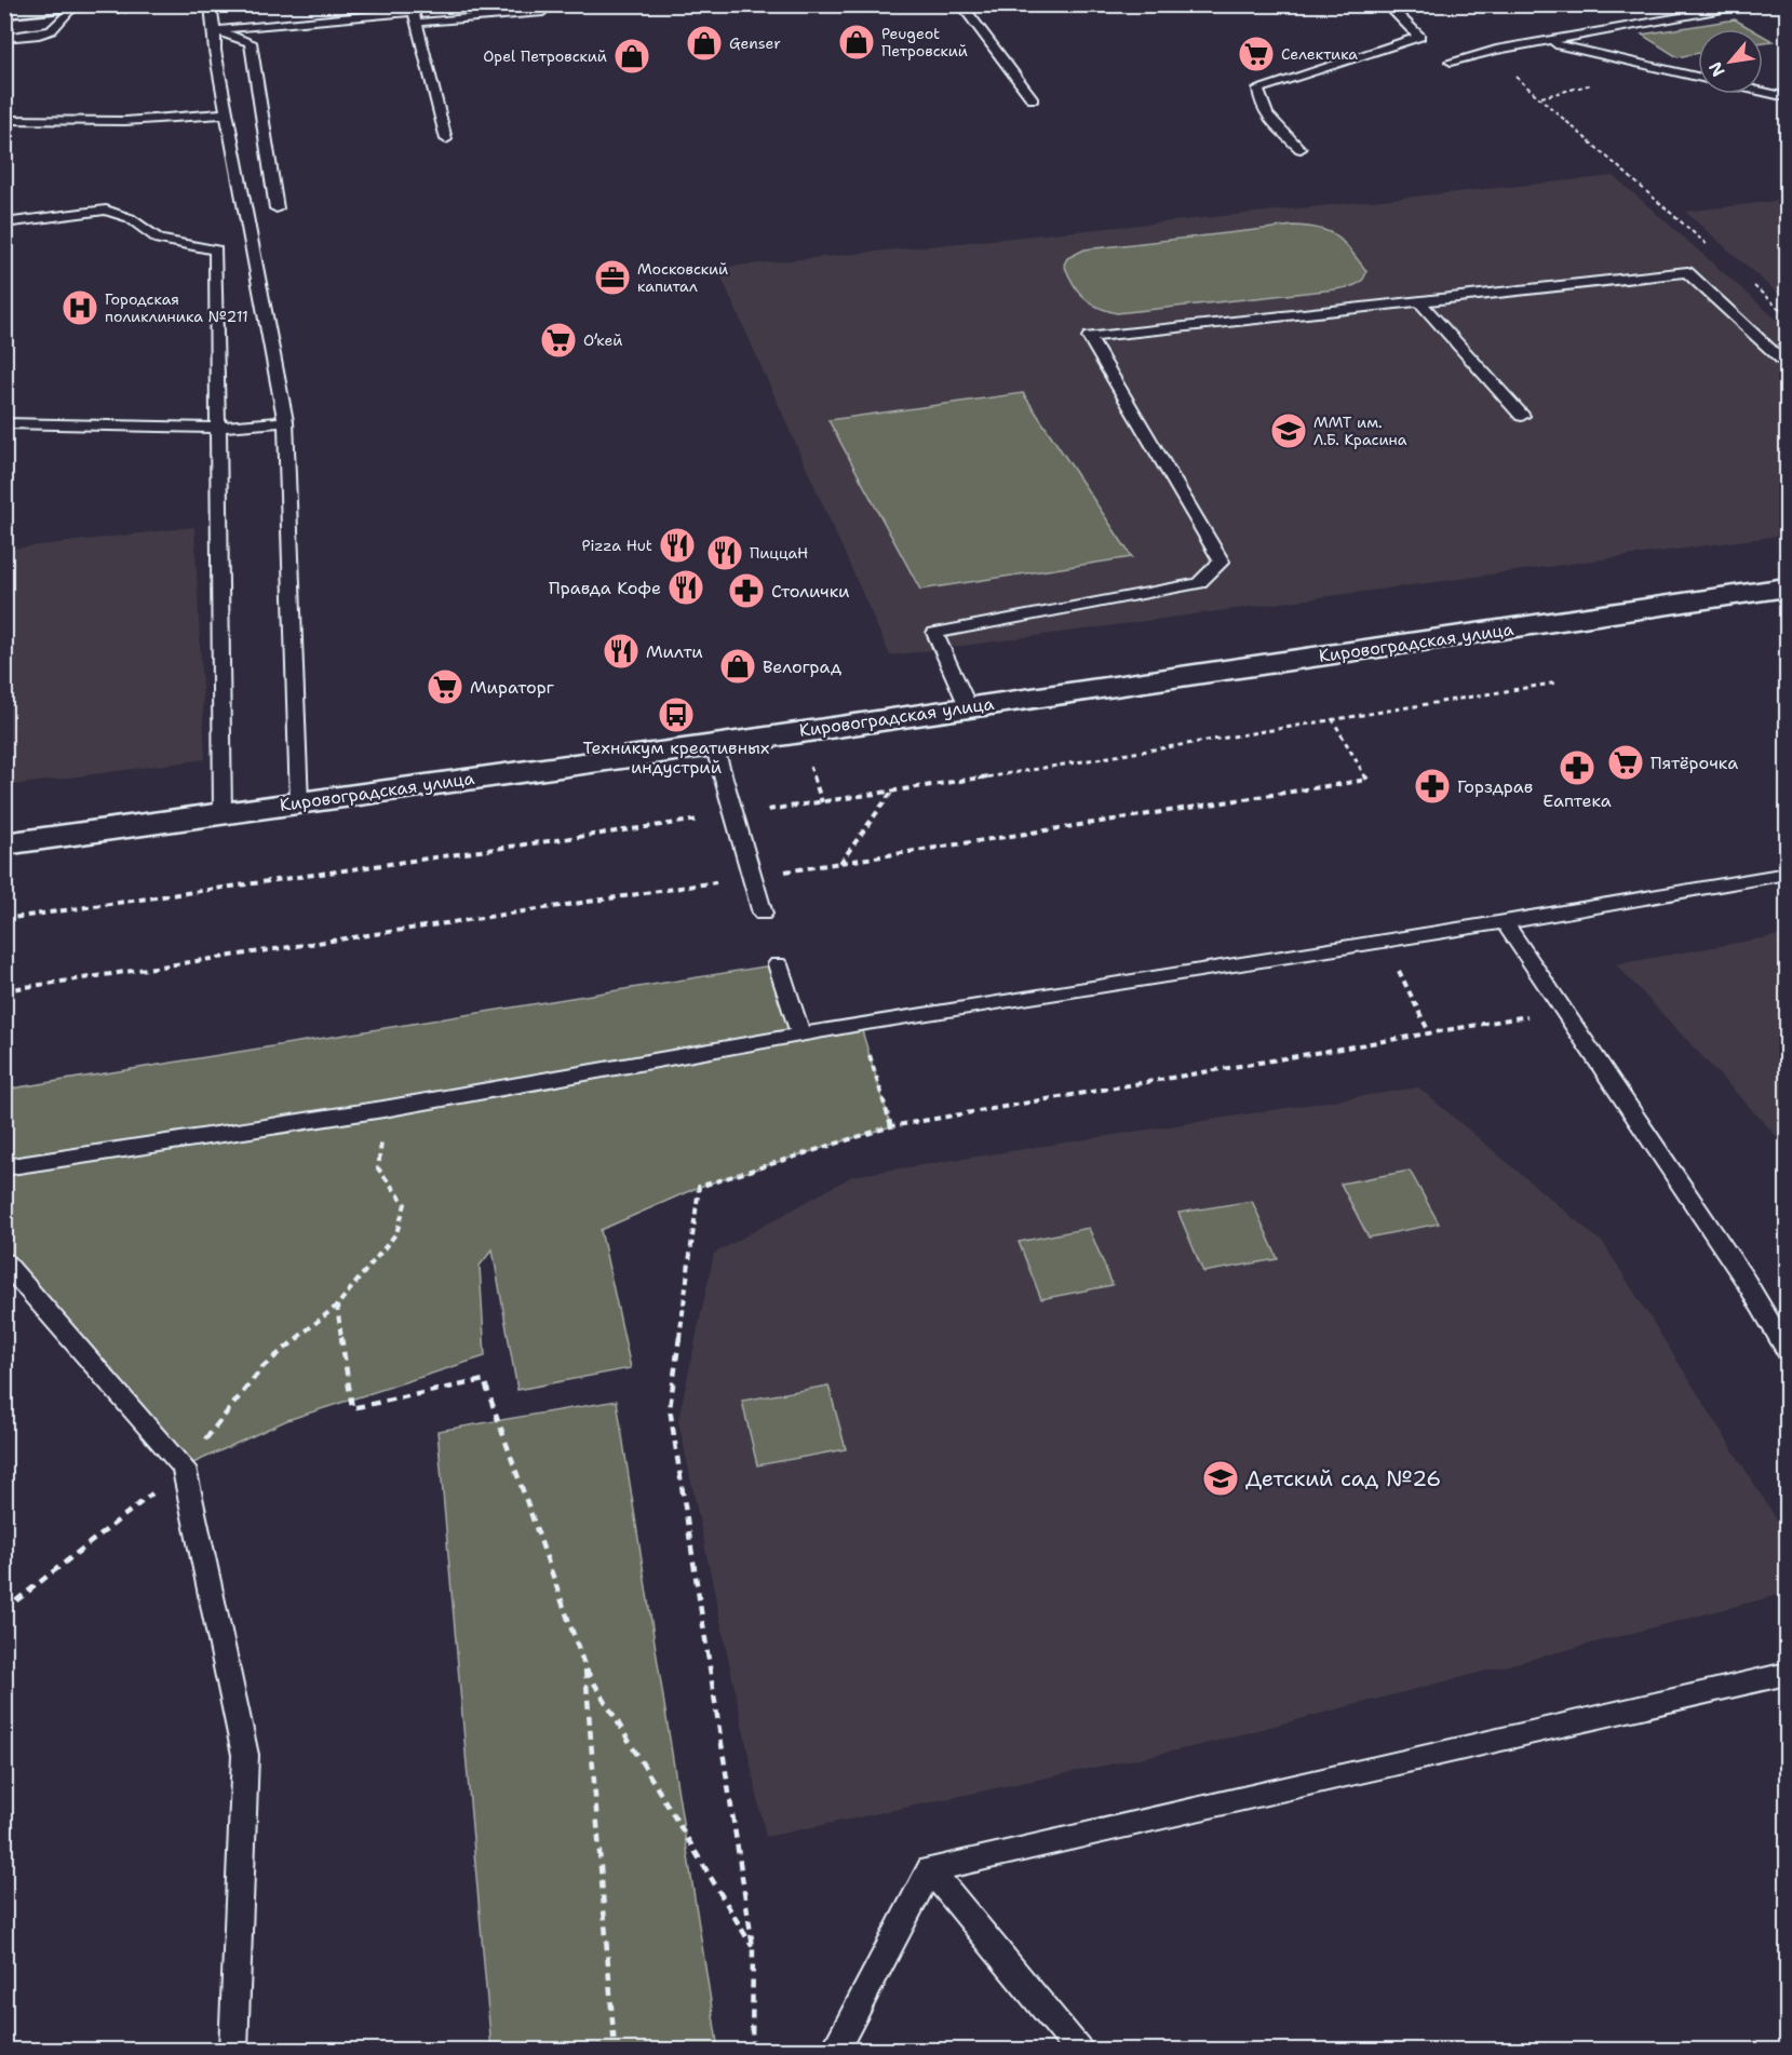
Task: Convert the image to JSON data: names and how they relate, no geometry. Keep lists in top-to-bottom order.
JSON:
{
  "streets": {
    "street": ["Кировоградская улица"]
  },
  "places": {
    "shop": [
      "Peugeot Петровский",
      "Genser",
      "Opel Петровский",
      "Велоград"
    ],
    "supermarket": [
      "Селектика",
      "О’кей",
      "Мираторг",
      "Пятёрочка"
    ],
    "office": ["Московский капитал"],
    "hospital": ["Городская поликлиника №211"],
    "school or university": ["ММТ им. Л.Б. Красина", "Детский сад №26"],
    "restaurant": [
      "Pizza Hut",
      "ПиццаН",
      "Правда Кофе",
      "Милти"
    ],
    "pharmacy": ["Столички", "Еаптека", "Горздрав"],
    "bus stop": ["Техникум креативных индустрий"]
  },
  "north": "bottom left"
}
